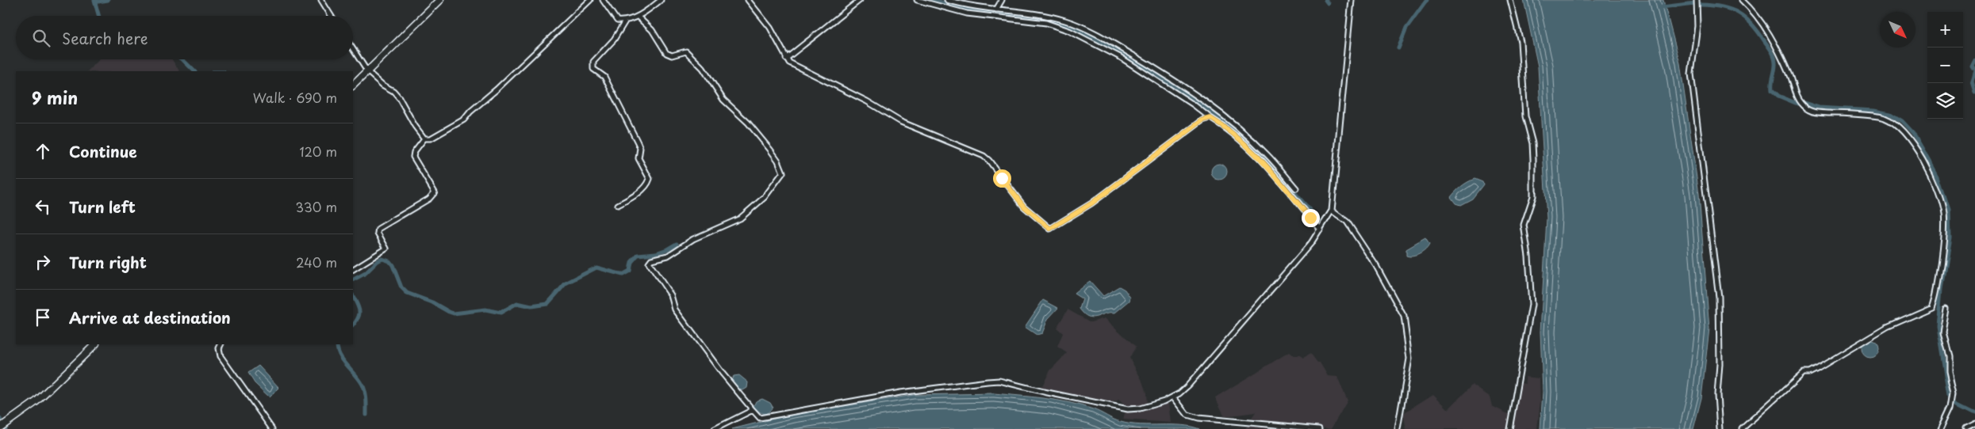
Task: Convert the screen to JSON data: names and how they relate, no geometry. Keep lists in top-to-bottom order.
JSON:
{
  "north": "bottom right",
  "page": {
    "map_buttons": ["+", "−"],
    "search": "Search here",
    "heading": ["9 min", "Walk · 690 m"],
    "list": [
      ["Continue", "120 m"],
      ["Turn left", "330 m"],
      ["Turn right", "240 m"],
      "Arrive at destination"
    ]
  }
}
